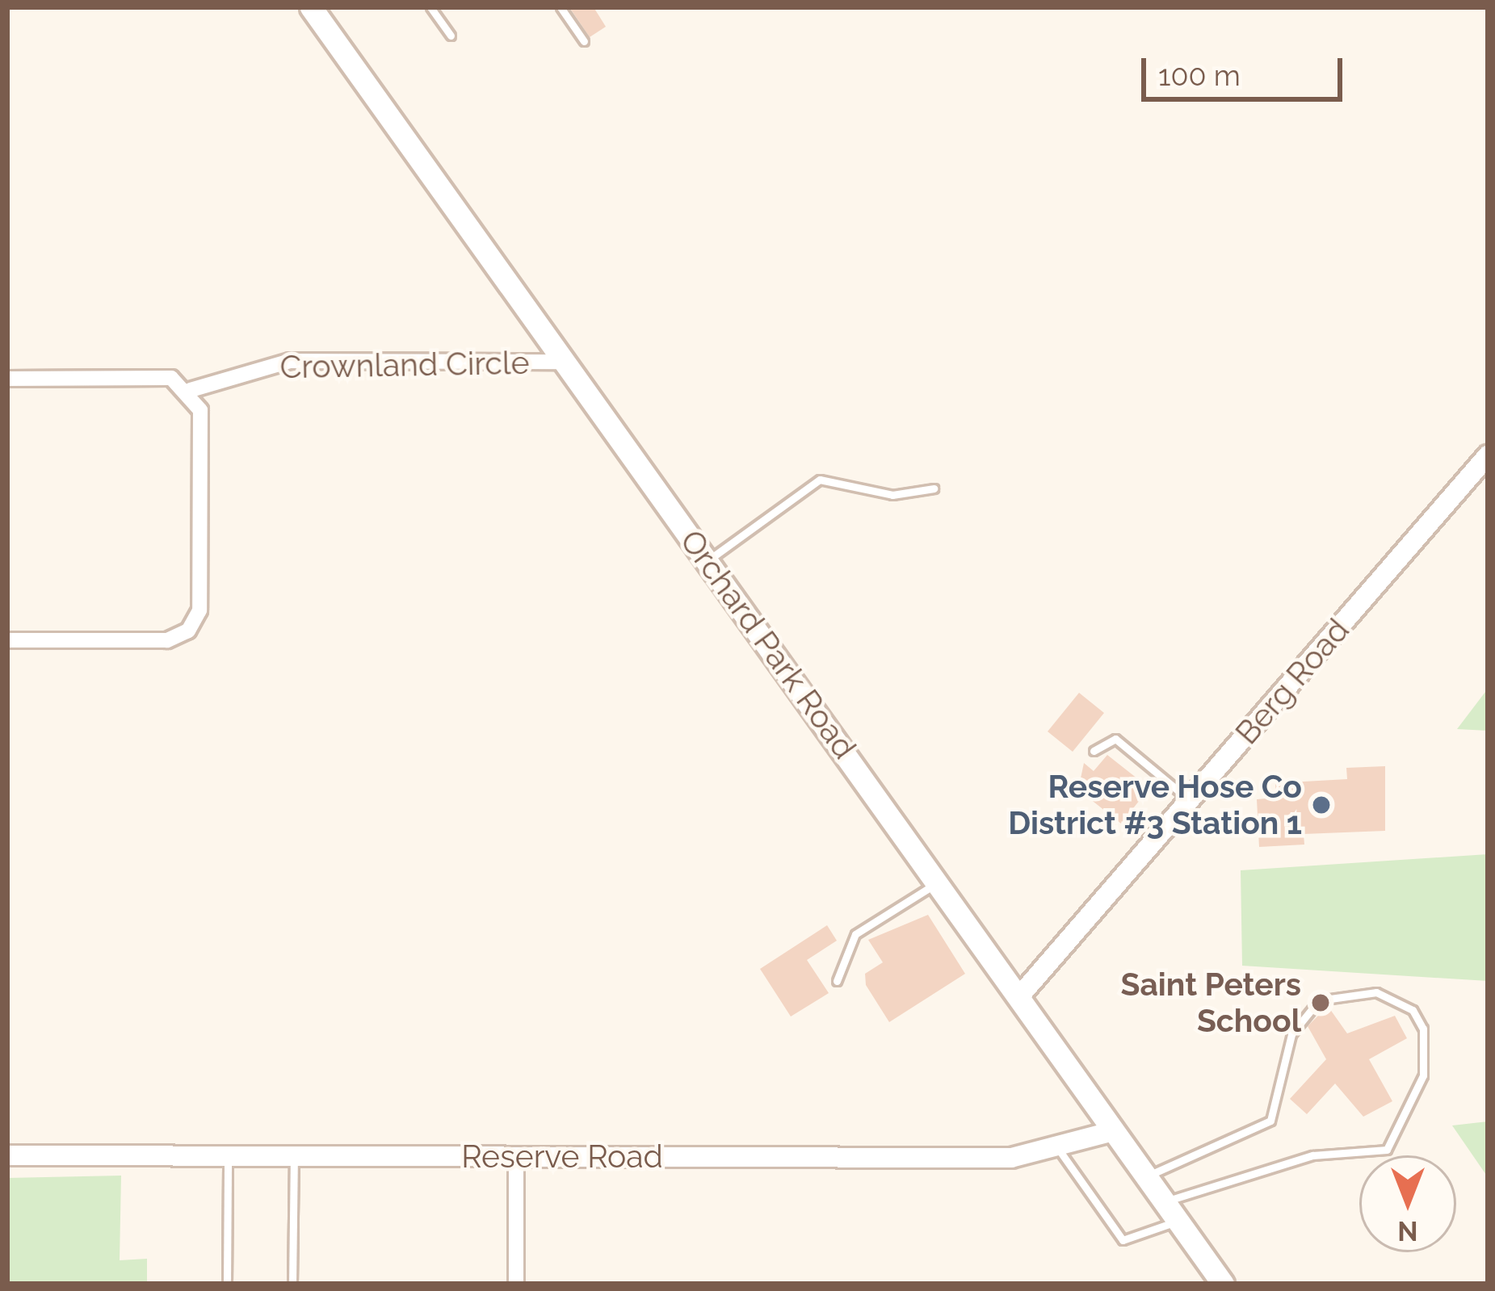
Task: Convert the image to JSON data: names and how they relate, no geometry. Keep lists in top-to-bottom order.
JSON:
{
  "streets": {
    "main road": ["Orchard Park Road"],
    "street": ["Crownland Circle", "Berg Road", "Reserve Road"]
  },
  "crossings": [
    ["Crownland Circle", "Orchard Park Road"],
    ["Orchard Park Road", "Berg Road"],
    ["Orchard Park Road", "Reserve Road"]
  ],
  "places": ["Reserve Hose Co District #3 Station 1", "Saint Peters School"],
  "scale_bar": "100 m",
  "north": "bottom"
}
